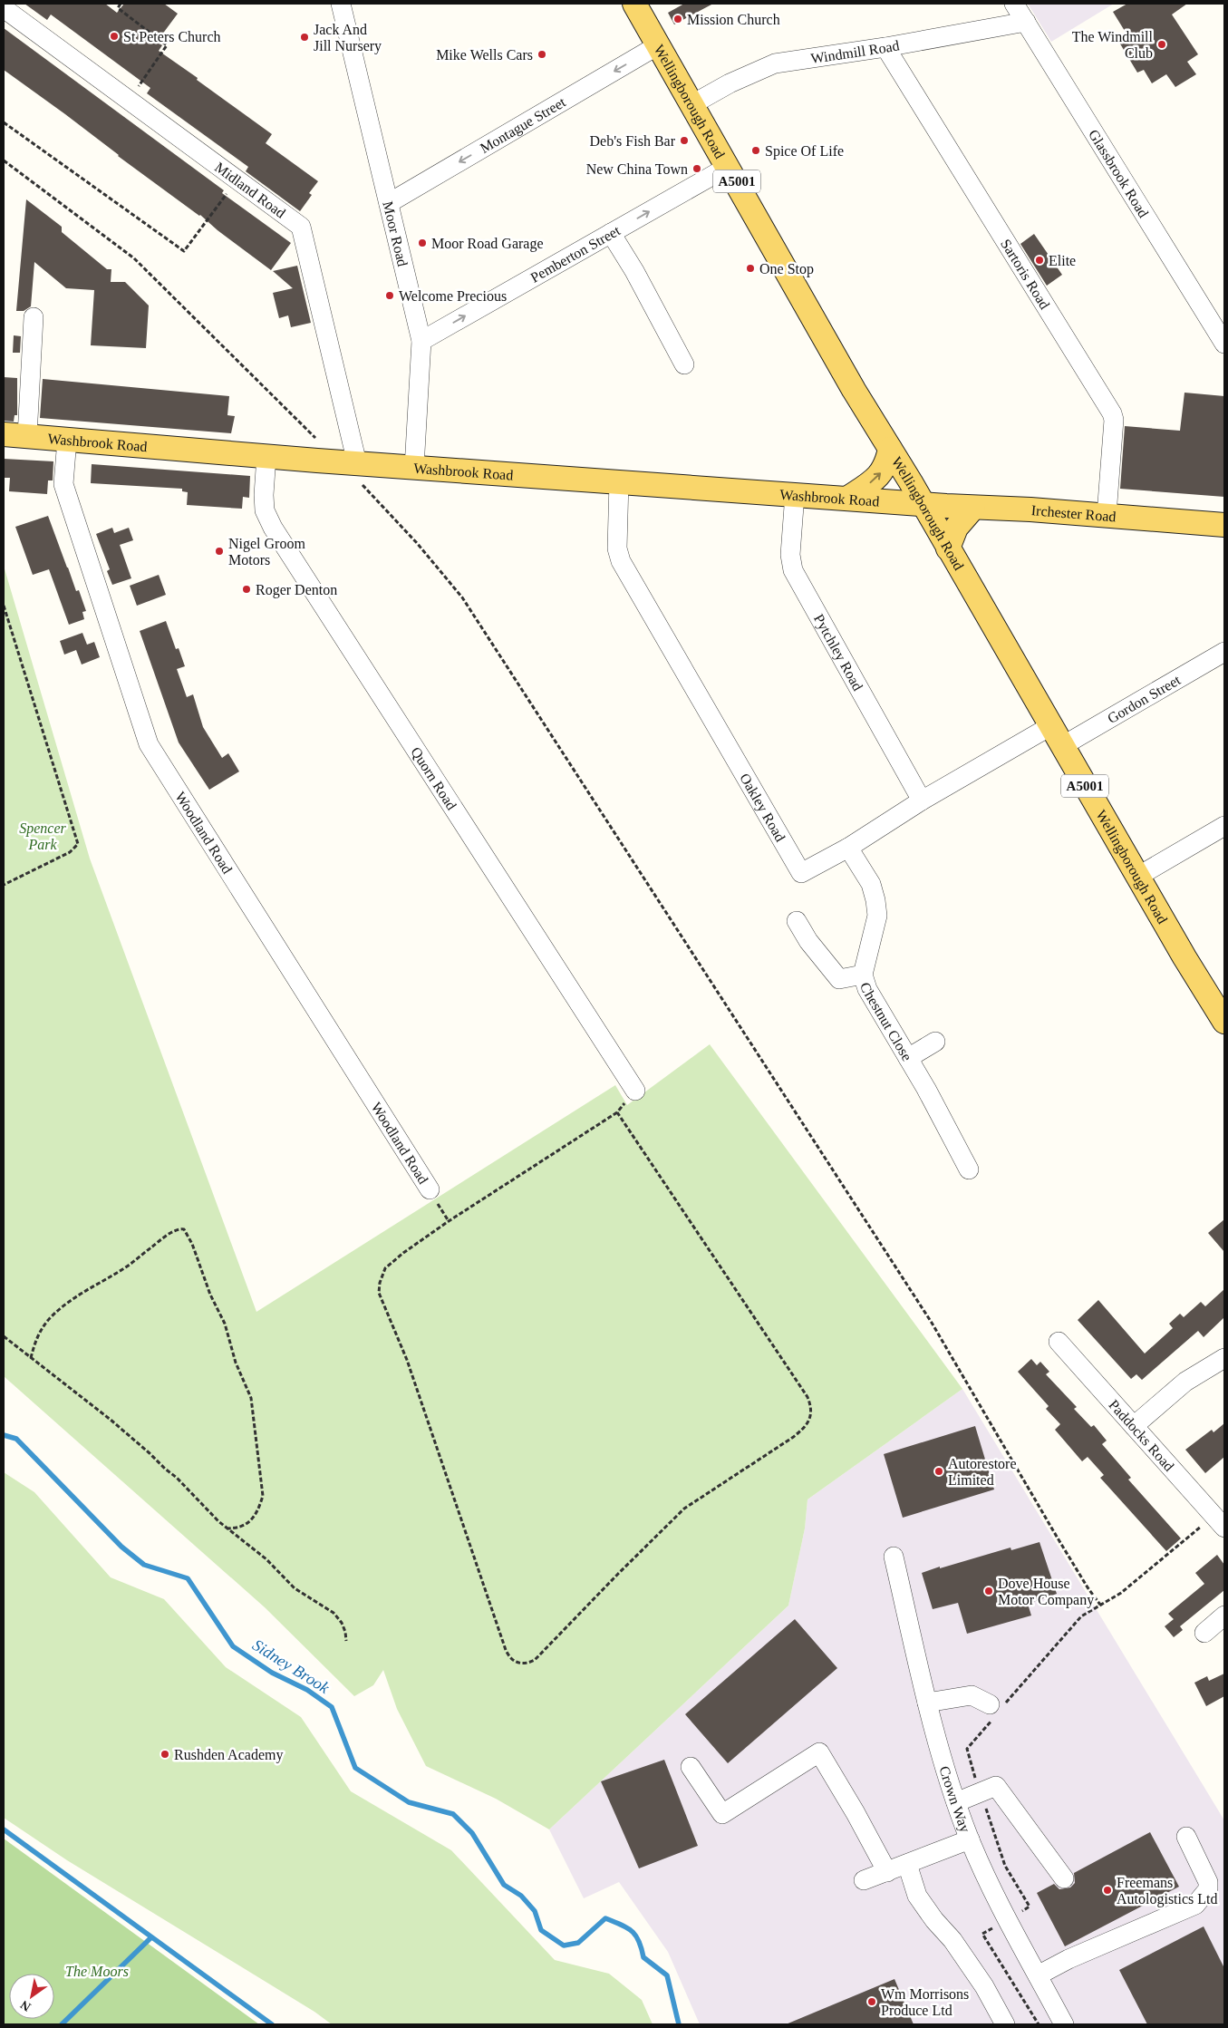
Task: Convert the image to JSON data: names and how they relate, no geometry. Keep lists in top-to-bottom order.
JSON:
{
  "streets": {
    "main road": [
      "Wellingborough Road",
      "A5001",
      "Washbrook Road",
      "Irchester Road"
    ],
    "street": [
      "Windmill Road",
      "Montague Street",
      "Glassbrook Road",
      "Midland Road",
      "Moor Road",
      "Pemberton Street",
      "Sartoris Road",
      "Pytchley Road",
      "Gordon Street",
      "Quorn Road",
      "Oakley Road",
      "Woodland Road",
      "Chestnut Close",
      "Paddocks Road",
      "Crown Way"
    ]
  },
  "crossings": [
    ["Windmill Road", "Wellingborough Road"],
    ["Windmill Road", "Glassbrook Road"],
    ["Windmill Road", "Sartoris Road"],
    ["Wellingborough Road", "Montague Street"],
    ["Wellingborough Road", "Pemberton Street"],
    ["Wellingborough Road", "Washbrook Road"],
    ["Wellingborough Road", "Irchester Road"],
    ["Wellingborough Road", "Gordon Street"],
    ["Wellingborough Road", "Oakley Road"],
    ["Montague Street", "Moor Road"],
    ["Midland Road", "Washbrook Road"],
    ["Moor Road", "Pemberton Street"],
    ["Moor Road", "Washbrook Road"],
    ["Sartoris Road", "Irchester Road"],
    ["Washbrook Road", "Irchester Road"],
    ["Washbrook Road", "Pytchley Road"],
    ["Washbrook Road", "Quorn Road"],
    ["Washbrook Road", "Oakley Road"],
    ["Washbrook Road", "Woodland Road"],
    ["Pytchley Road", "Oakley Road"],
    ["Gordon Street", "Oakley Road"],
    ["Oakley Road", "Chestnut Close"]
  ],
  "one_way": ["Montague Street", "Pemberton Street"],
  "water": ["Sidney Brook"],
  "parks": ["Spencer Park", "The Moors"],
  "places": [
    "Mission Church",
    "St Peters Church",
    "Jack And Jill Nursery",
    "The Windmill Club",
    "Mike Wells Cars",
    "Deb's Fish Bar",
    "Spice Of Life",
    "New China Town",
    "Moor Road Garage",
    "Elite",
    "One Stop",
    "Welcome Precious",
    "Nigel Groom Motors",
    "Roger Denton",
    "Autorestore Limited",
    "Dove House Motor Company",
    "Rushden Academy",
    "Freemans Autologistics Ltd",
    "Wm Morrisons Produce Ltd"
  ],
  "north": "bottom left"
}
